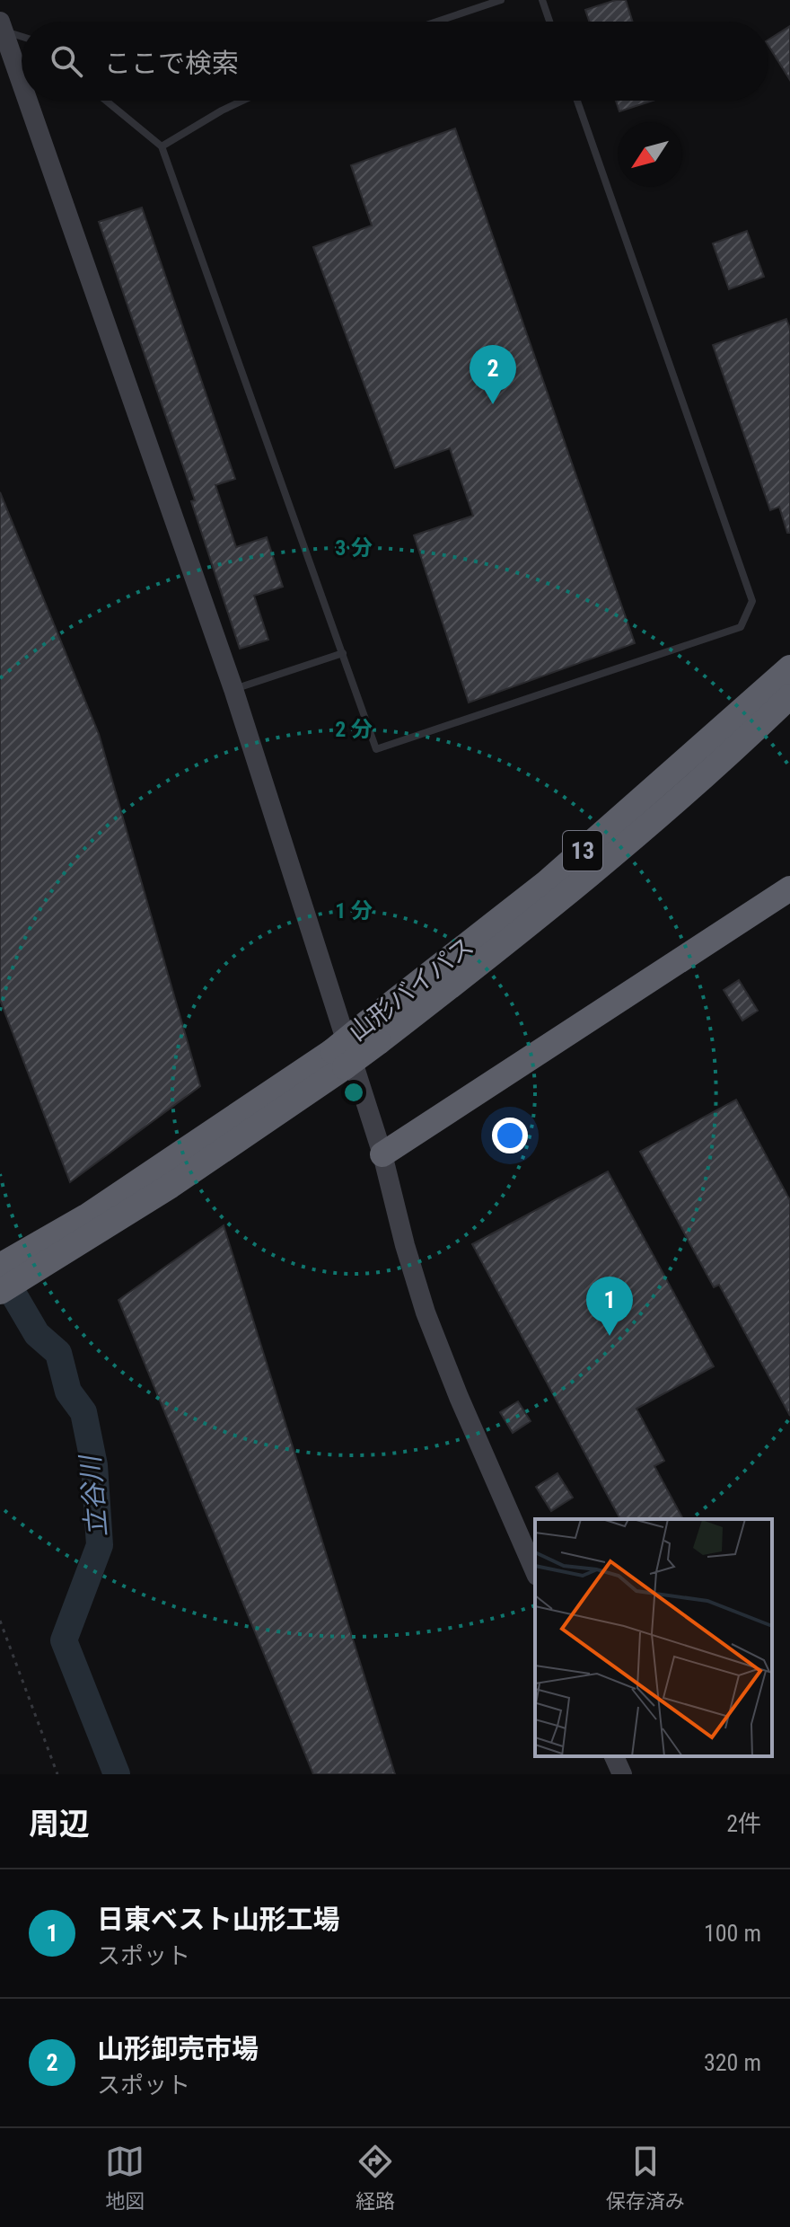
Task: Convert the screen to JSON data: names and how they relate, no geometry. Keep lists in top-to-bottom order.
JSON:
{
  "streets": {
    "highway": ["13", "山形バイパス"]
  },
  "water": ["立谷川"],
  "north": "bottom left",
  "page": {
    "search": "ここで検索",
    "pins": ["2", "1"],
    "heading": ["周辺", "2件"],
    "list": [
      {
        "mark": "1",
        "name": "日東ベスト山形工場",
        "note": "スポット",
        "value": "100 m"
      },
      {
        "mark": "2",
        "name": "山形卸売市場",
        "note": "スポット",
        "value": "320 m"
      }
    ],
    "nav": ["地図", "経路", "保存済み"]
  },
  "rings": ["3 分", "2 分", "1 分"]
}
